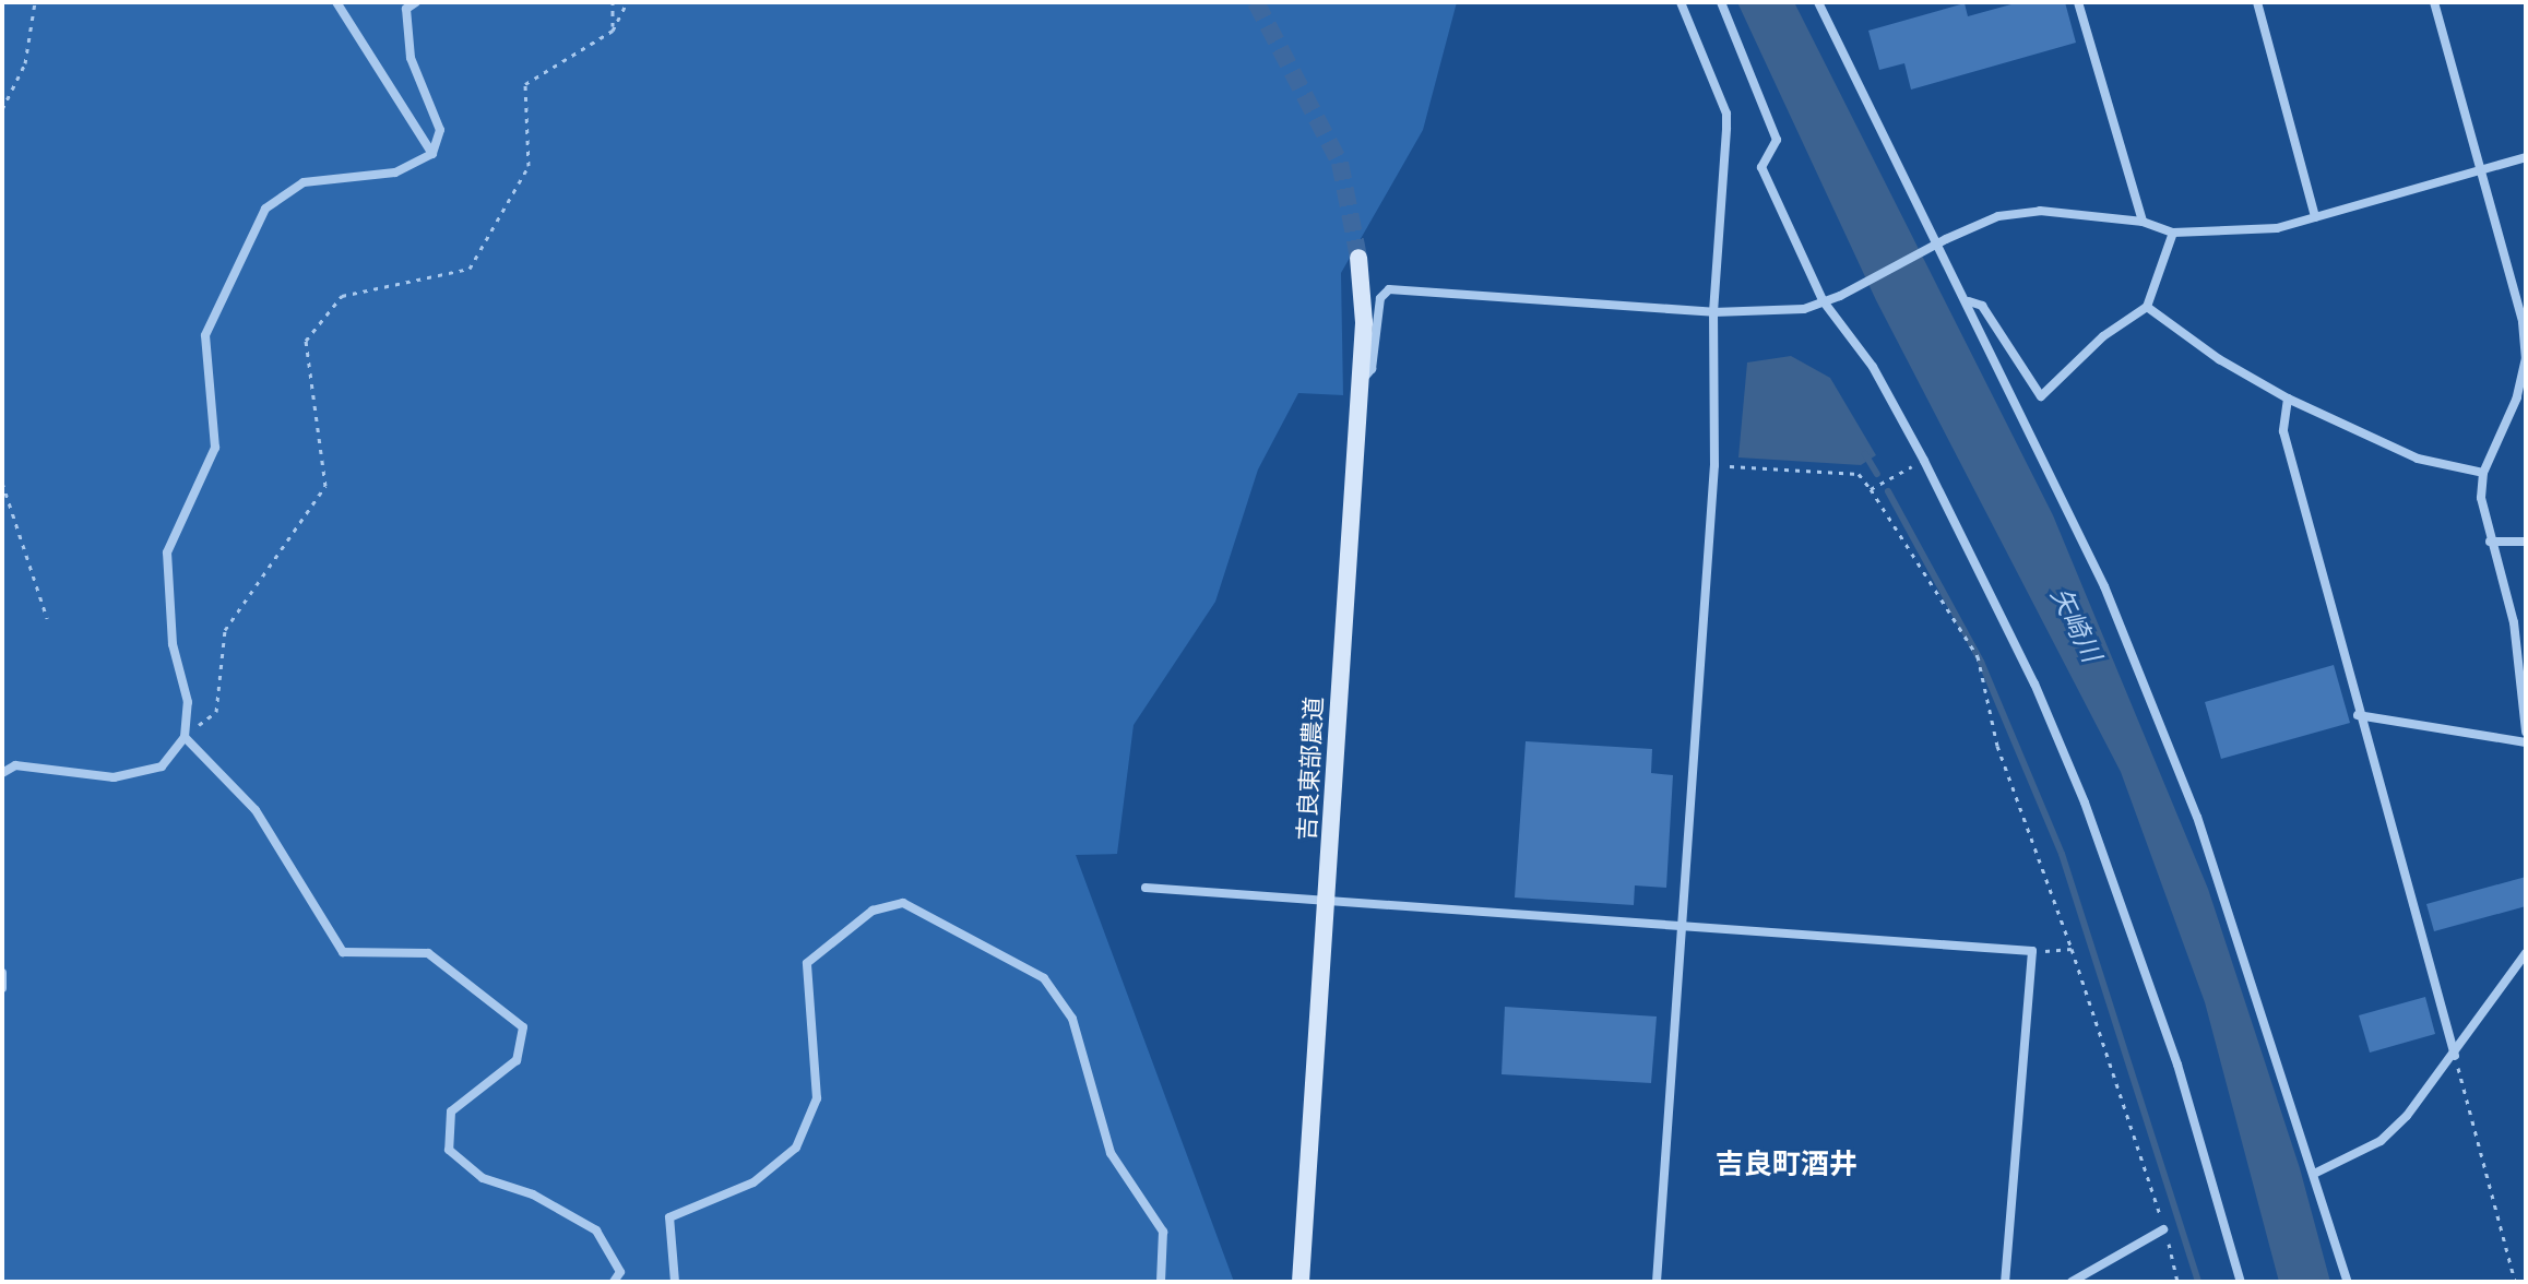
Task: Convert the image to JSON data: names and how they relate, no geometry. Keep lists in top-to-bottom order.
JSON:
{
  "streets": {
    "street": ["吉良東部農道"]
  },
  "districts": ["吉良町酒井"],
  "water": ["矢崎川"]
}
